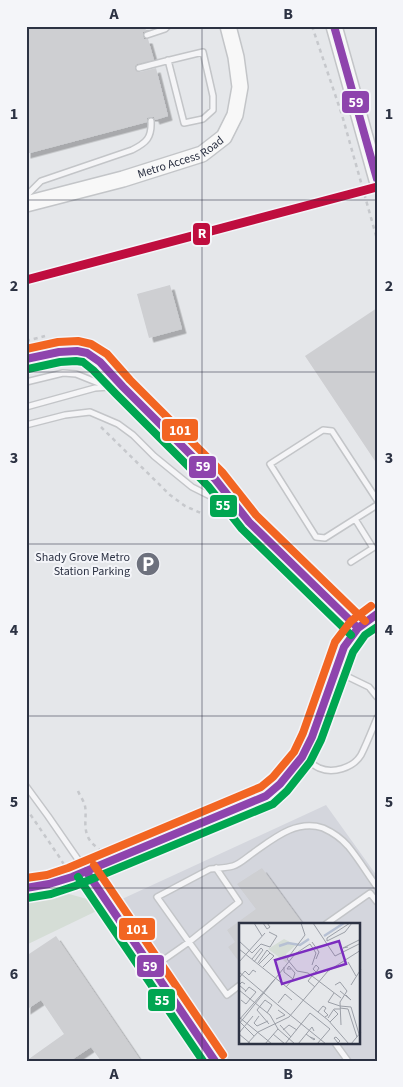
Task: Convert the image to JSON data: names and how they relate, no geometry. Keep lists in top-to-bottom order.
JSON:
{
  "streets": {
    "main road": ["Metro Access Road"]
  },
  "places": {
    "parking": ["Shady Grove Metro Station Parking"]
  },
  "lines": [
    "transit line 59",
    "transit line R",
    "transit line 101",
    "transit line 55"
  ],
  "grid": {
    "columns": ["A", "B"],
    "rows": [
      "1",
      "2",
      "3",
      "4",
      "5",
      "6"
    ]
  }
}
